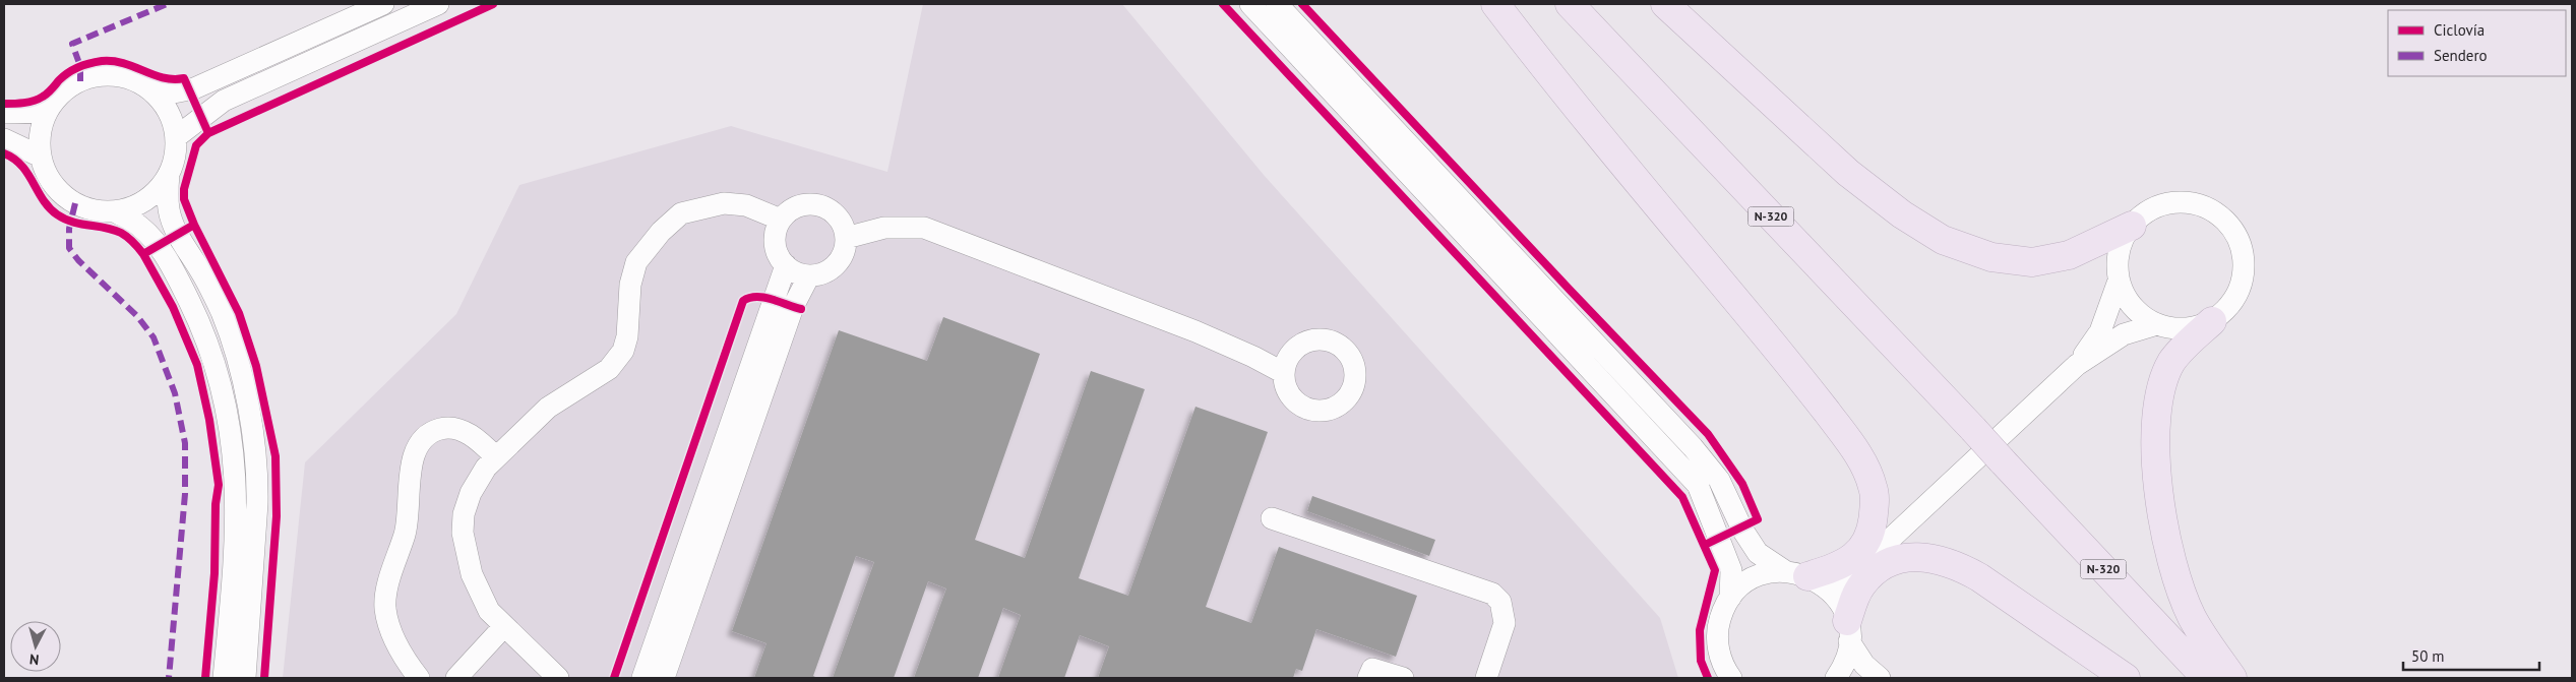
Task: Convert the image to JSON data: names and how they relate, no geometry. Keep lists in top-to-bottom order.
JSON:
{
  "streets": {
    "highway": ["N-320"]
  },
  "legend": ["Ciclovía", "Sendero"],
  "scale_bar": "50 m",
  "north": "bottom"
}
